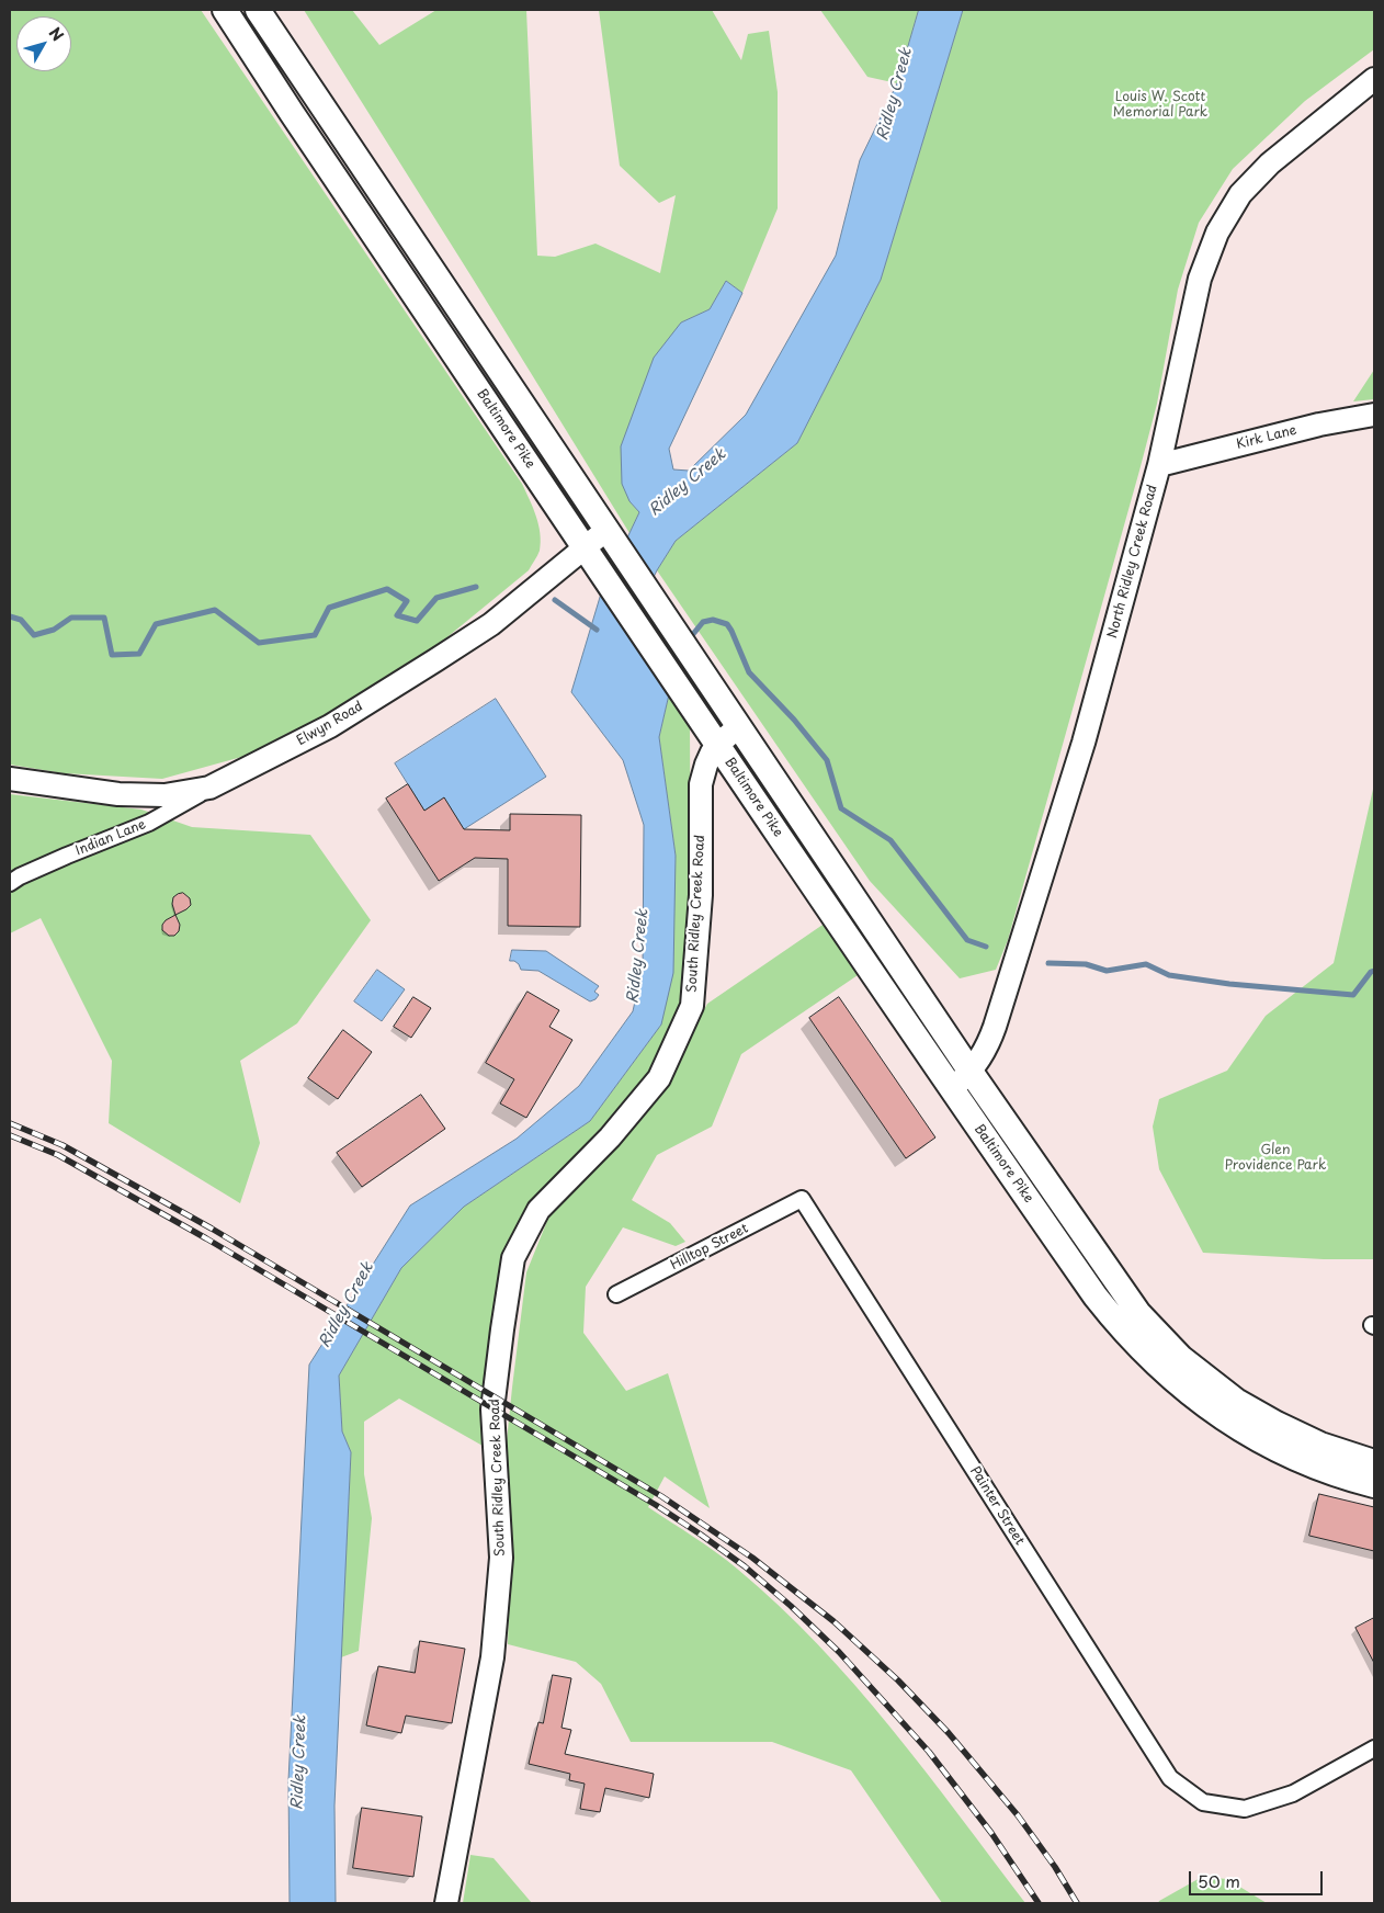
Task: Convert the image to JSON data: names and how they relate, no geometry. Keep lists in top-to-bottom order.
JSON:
{
  "streets": {
    "main road": ["Baltimore Pike"],
    "street": [
      "Kirk Lane",
      "North Ridley Creek Road",
      "Elwyn Road",
      "Indian Lane",
      "South Ridley Creek Road",
      "Hilltop Street",
      "Painter Street"
    ]
  },
  "crossings": [
    ["Baltimore Pike", "North Ridley Creek Road"],
    ["Baltimore Pike", "Elwyn Road"],
    ["Baltimore Pike", "South Ridley Creek Road"],
    ["Kirk Lane", "North Ridley Creek Road"],
    ["Elwyn Road", "Indian Lane"],
    ["Hilltop Street", "Painter Street"]
  ],
  "water": ["Ridley Creek"],
  "parks": ["Louis W. Scott Memorial Park", "Glen Providence Park"],
  "scale_bar": "50 m",
  "north": "top right"
}
